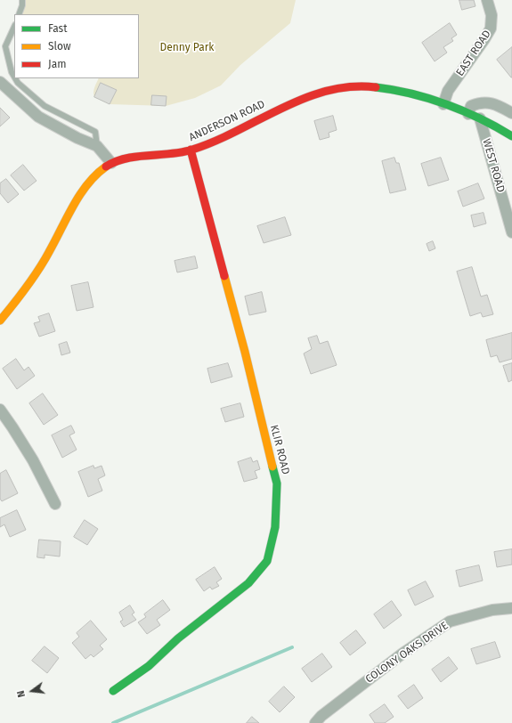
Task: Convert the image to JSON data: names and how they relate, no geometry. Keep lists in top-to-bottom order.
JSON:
{
  "streets": {
    "street": [
      "EAST ROAD",
      "ANDERSON ROAD",
      "WEST ROAD",
      "KLIR ROAD",
      "COLONY OAKS DRIVE"
    ]
  },
  "crossings": [
    ["EAST ROAD", "ANDERSON ROAD"],
    ["ANDERSON ROAD", "WEST ROAD"],
    ["ANDERSON ROAD", "KLIR ROAD"]
  ],
  "parks": ["Denny Park"],
  "legend": ["Fast", "Slow", "Jam"],
  "north": "left"
}
